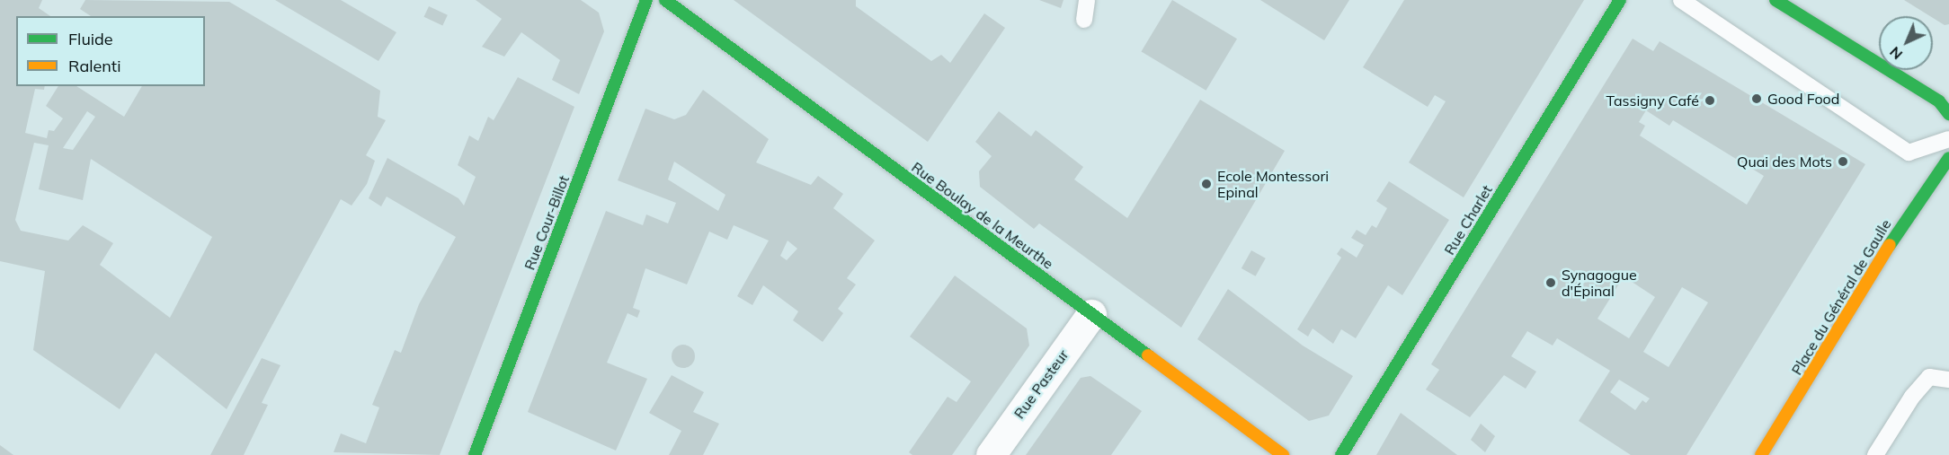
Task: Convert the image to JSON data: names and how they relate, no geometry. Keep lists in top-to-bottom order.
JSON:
{
  "streets": {
    "street": [
      "Rue Boulay de la Meurthe",
      "Rue Charlet",
      "Rue Cour-Billot",
      "Place du Général de Gaulle",
      "Rue Pasteur"
    ]
  },
  "crossings": [
    ["Rue Boulay de la Meurthe", "Rue Pasteur"]
  ],
  "places": [
    "Good Food",
    "Tassigny Café",
    "Quai des Mots",
    "Ecole Montessori Epinal",
    "Synagogue d'Épinal"
  ],
  "legend": ["Fluide", "Ralenti"],
  "north": "bottom left"
}
